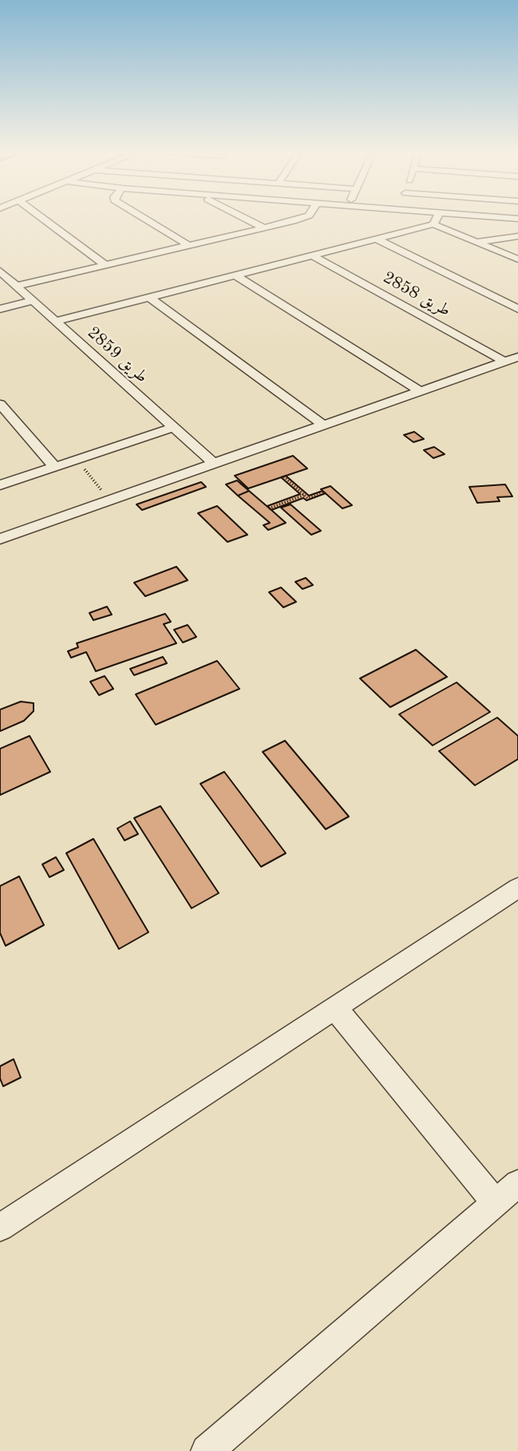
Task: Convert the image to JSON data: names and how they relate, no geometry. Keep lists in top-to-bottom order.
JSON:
{
  "streets": {
    "street": ["طريق 2858", "طريق 2859"]
  }
}
